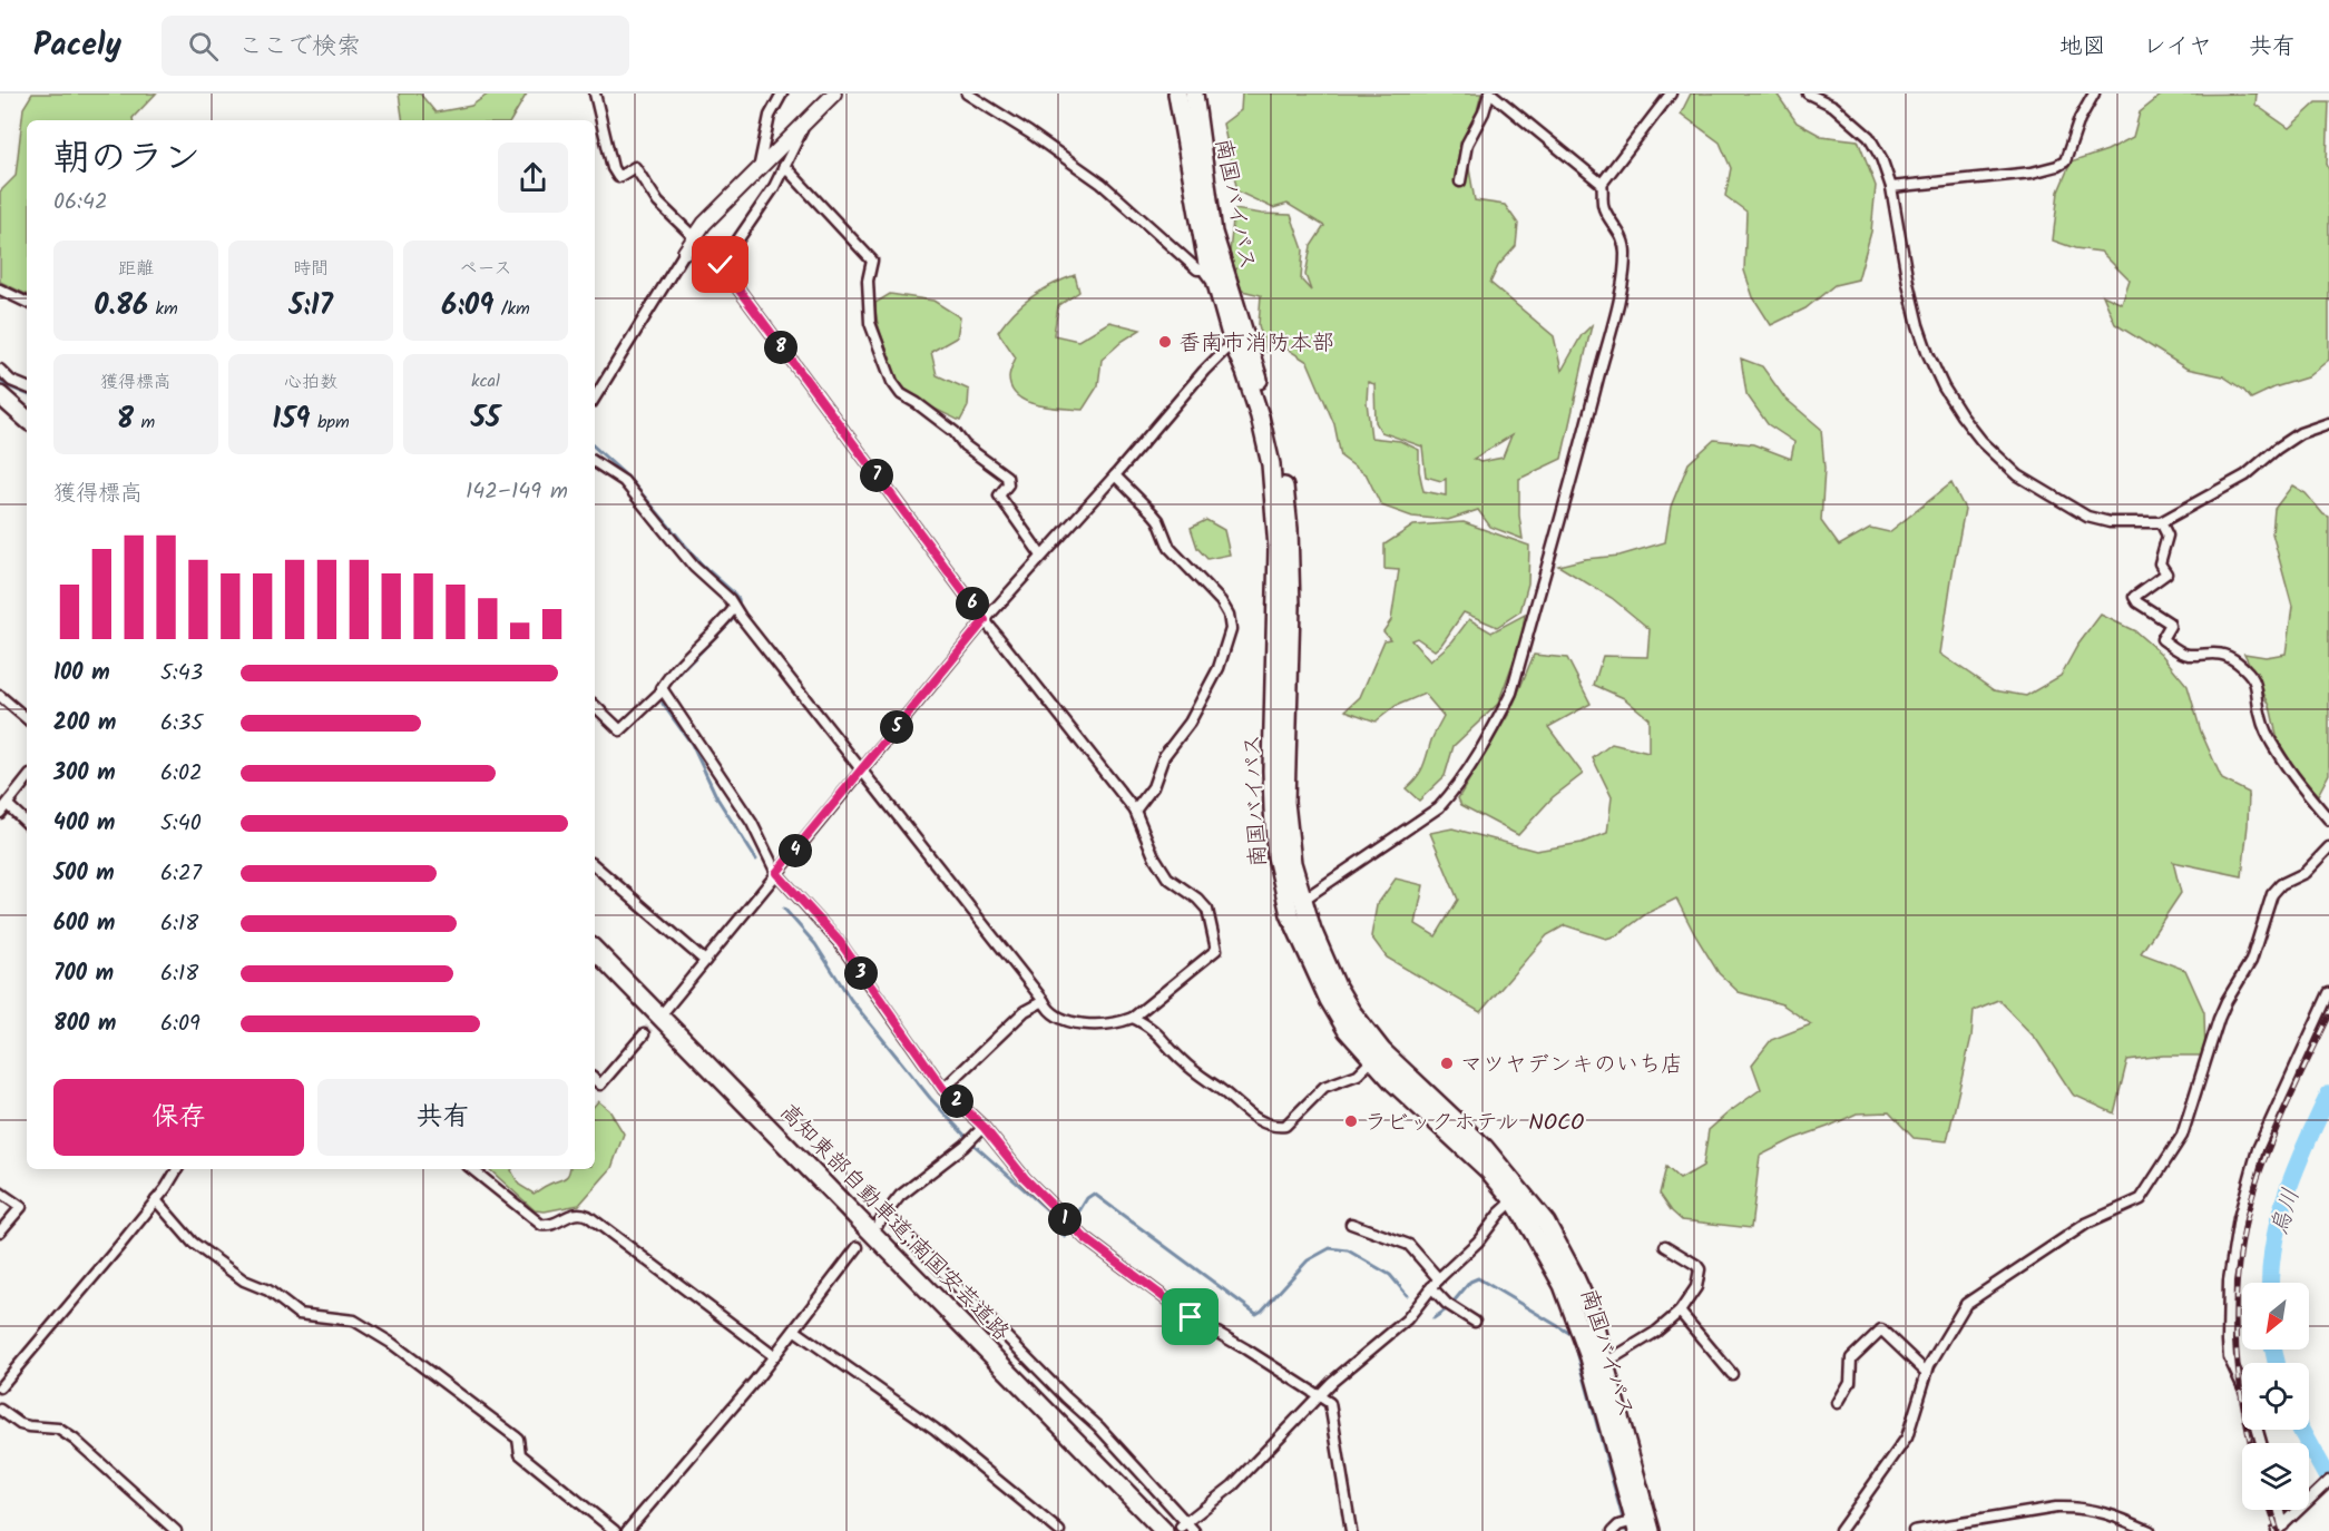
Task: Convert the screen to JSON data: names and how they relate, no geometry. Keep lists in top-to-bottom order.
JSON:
{
  "streets": {
    "highway": ["南国バイパス", "高知東部自動車道;南国安芸道路"]
  },
  "water": ["烏川"],
  "places": ["香南市消防本部", "マツヤデンキのいち店", "ラビックホテル NOCO"],
  "north": "bottom left",
  "page": {
    "header": "Pacely",
    "search": "ここで検索",
    "nav": ["地図", "レイヤ", "共有"],
    "heading": ["朝のラン", "06:42"],
    "stats": [
      ["距離", "0.86 km"],
      ["時間", "5:17"],
      ["ペース", "6:09 /km"],
      ["獲得標高", "8 m"],
      ["心拍数", "159 bpm"],
      ["kcal", "55"]
    ],
    "pins": [
      "8",
      "7",
      "6",
      "5",
      "4",
      "3",
      "2",
      "1"
    ],
    "chart": ["獲得標高", "142–149 m"],
    "list": [
      {
        "name": "100 m",
        "note": "5:43"
      },
      {
        "name": "200 m",
        "note": "6:35"
      },
      {
        "name": "300 m",
        "note": "6:02"
      },
      {
        "name": "400 m",
        "note": "5:40"
      },
      {
        "name": "500 m",
        "note": "6:27"
      },
      {
        "name": "600 m",
        "note": "6:18"
      },
      {
        "name": "700 m",
        "note": "6:18"
      },
      {
        "name": "800 m",
        "note": "6:09"
      }
    ],
    "buttons": ["保存", "共有"]
  }
}
